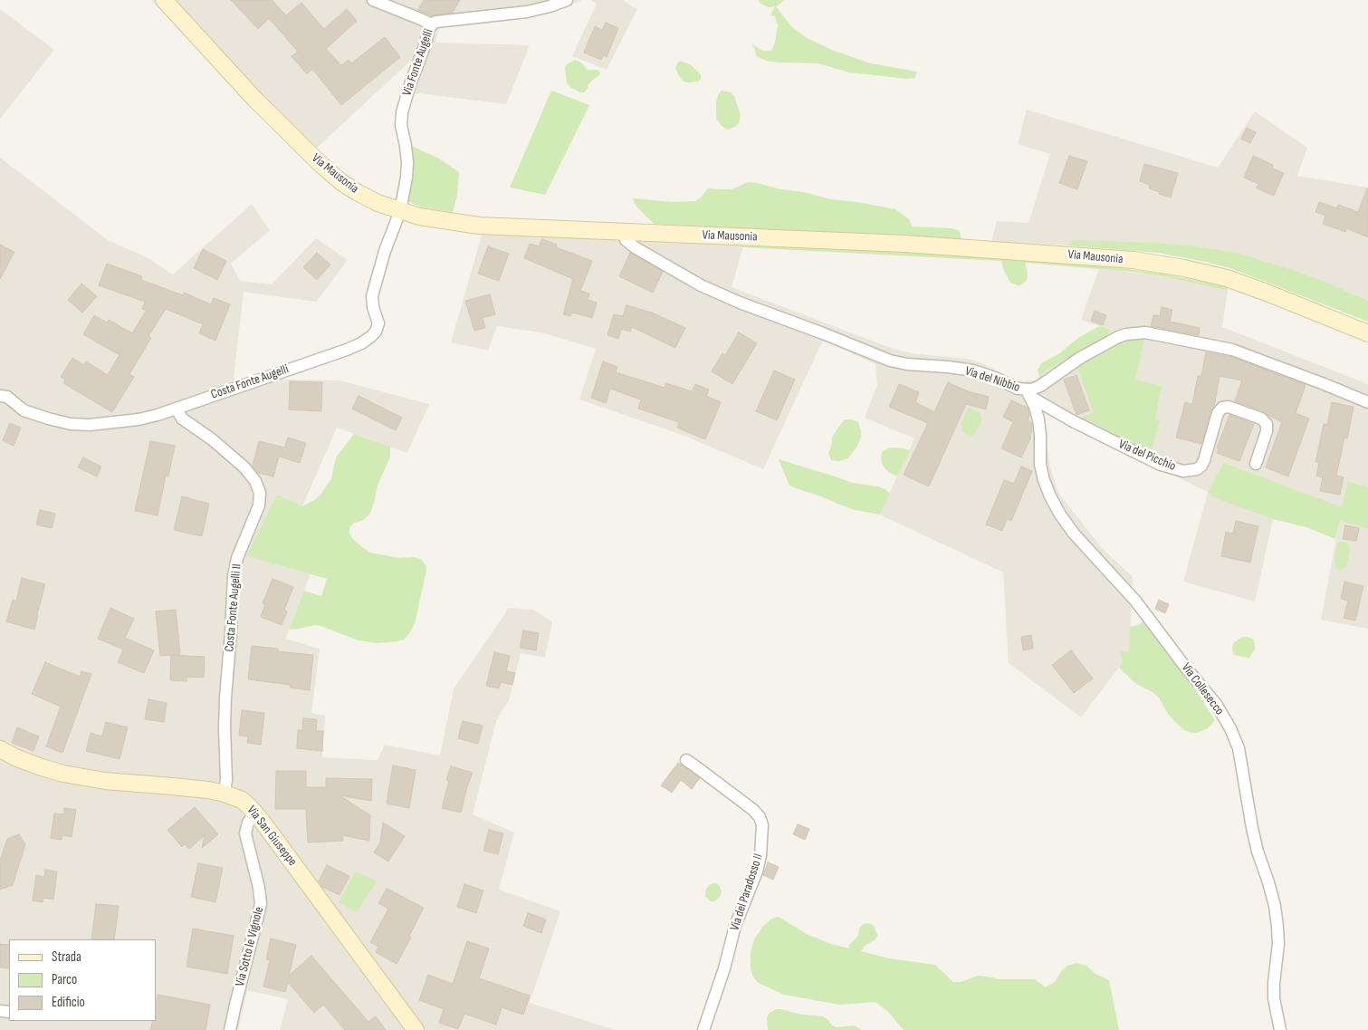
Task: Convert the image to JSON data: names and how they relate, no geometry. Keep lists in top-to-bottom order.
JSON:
{
  "streets": {
    "main road": ["Via Mausonia", "Via San Giuseppe"],
    "street": [
      "Via Fonte Augelli",
      "Via del Nibbio",
      "Costa Fonte Augelli",
      "Via del Picchio",
      "Costa Fonte Augelli II",
      "Via Collesecco",
      "Via del Paradosso II",
      "Via Sotto le Vignole"
    ]
  },
  "crossings": [
    ["Via Fonte Augelli", "Via Mausonia"],
    ["Via Fonte Augelli", "Costa Fonte Augelli"],
    ["Via Mausonia", "Via del Nibbio"],
    ["Via Mausonia", "Costa Fonte Augelli"],
    ["Via del Nibbio", "Via del Picchio"],
    ["Via del Nibbio", "Via Collesecco"],
    ["Costa Fonte Augelli", "Costa Fonte Augelli II"],
    ["Via del Picchio", "Via Collesecco"],
    ["Costa Fonte Augelli II", "Via San Giuseppe"],
    ["Via San Giuseppe", "Via Sotto le Vignole"]
  ],
  "legend": ["Strada", "Parco", "Edificio"]
}
